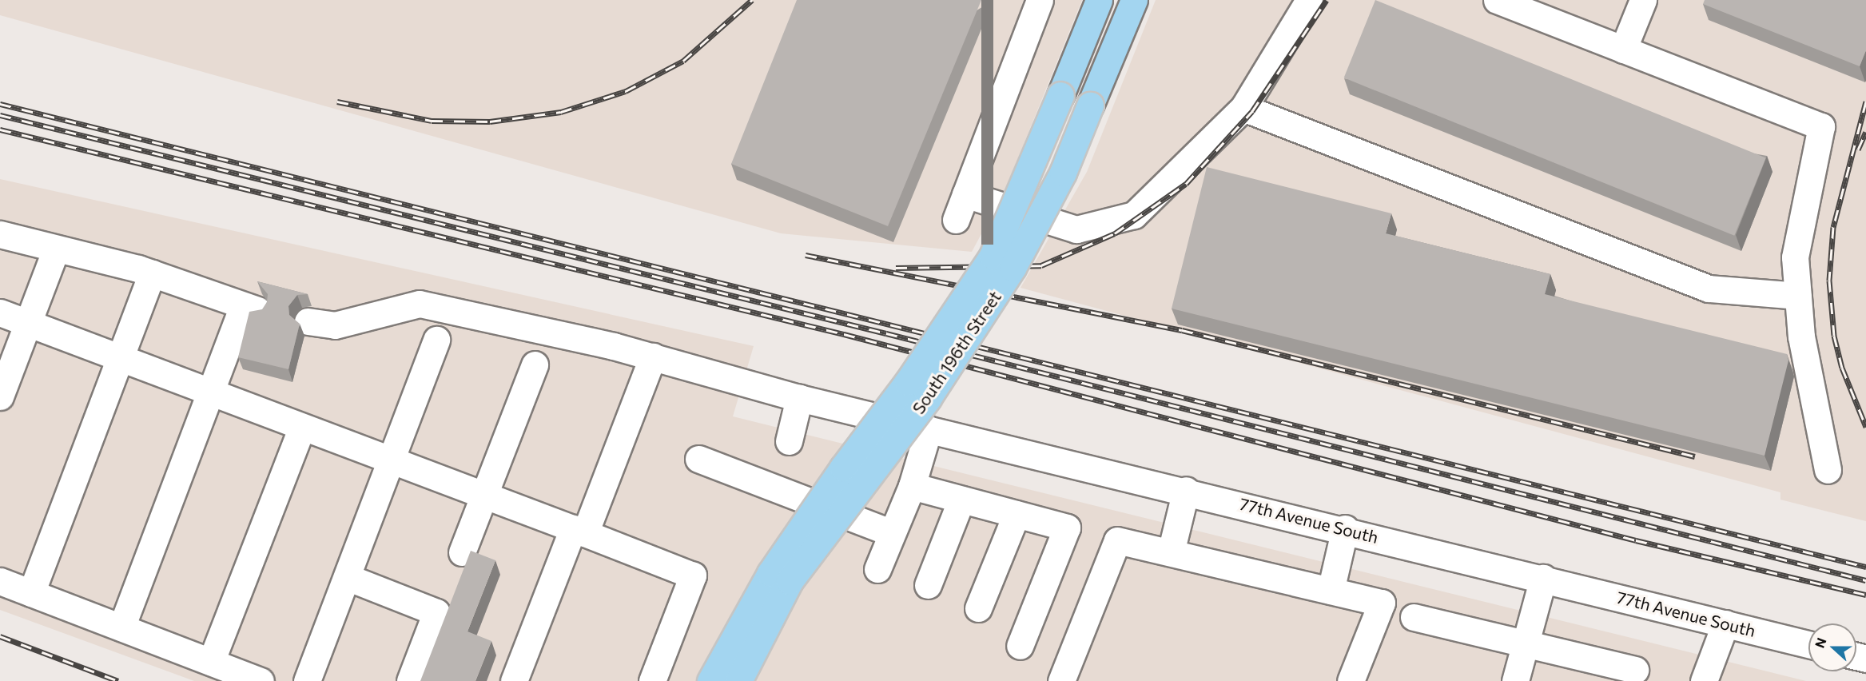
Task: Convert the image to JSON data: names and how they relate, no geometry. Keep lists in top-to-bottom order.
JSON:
{
  "streets": {
    "main road": ["South 196th Street"],
    "street": ["77th Avenue South"]
  },
  "north": "left"
}
